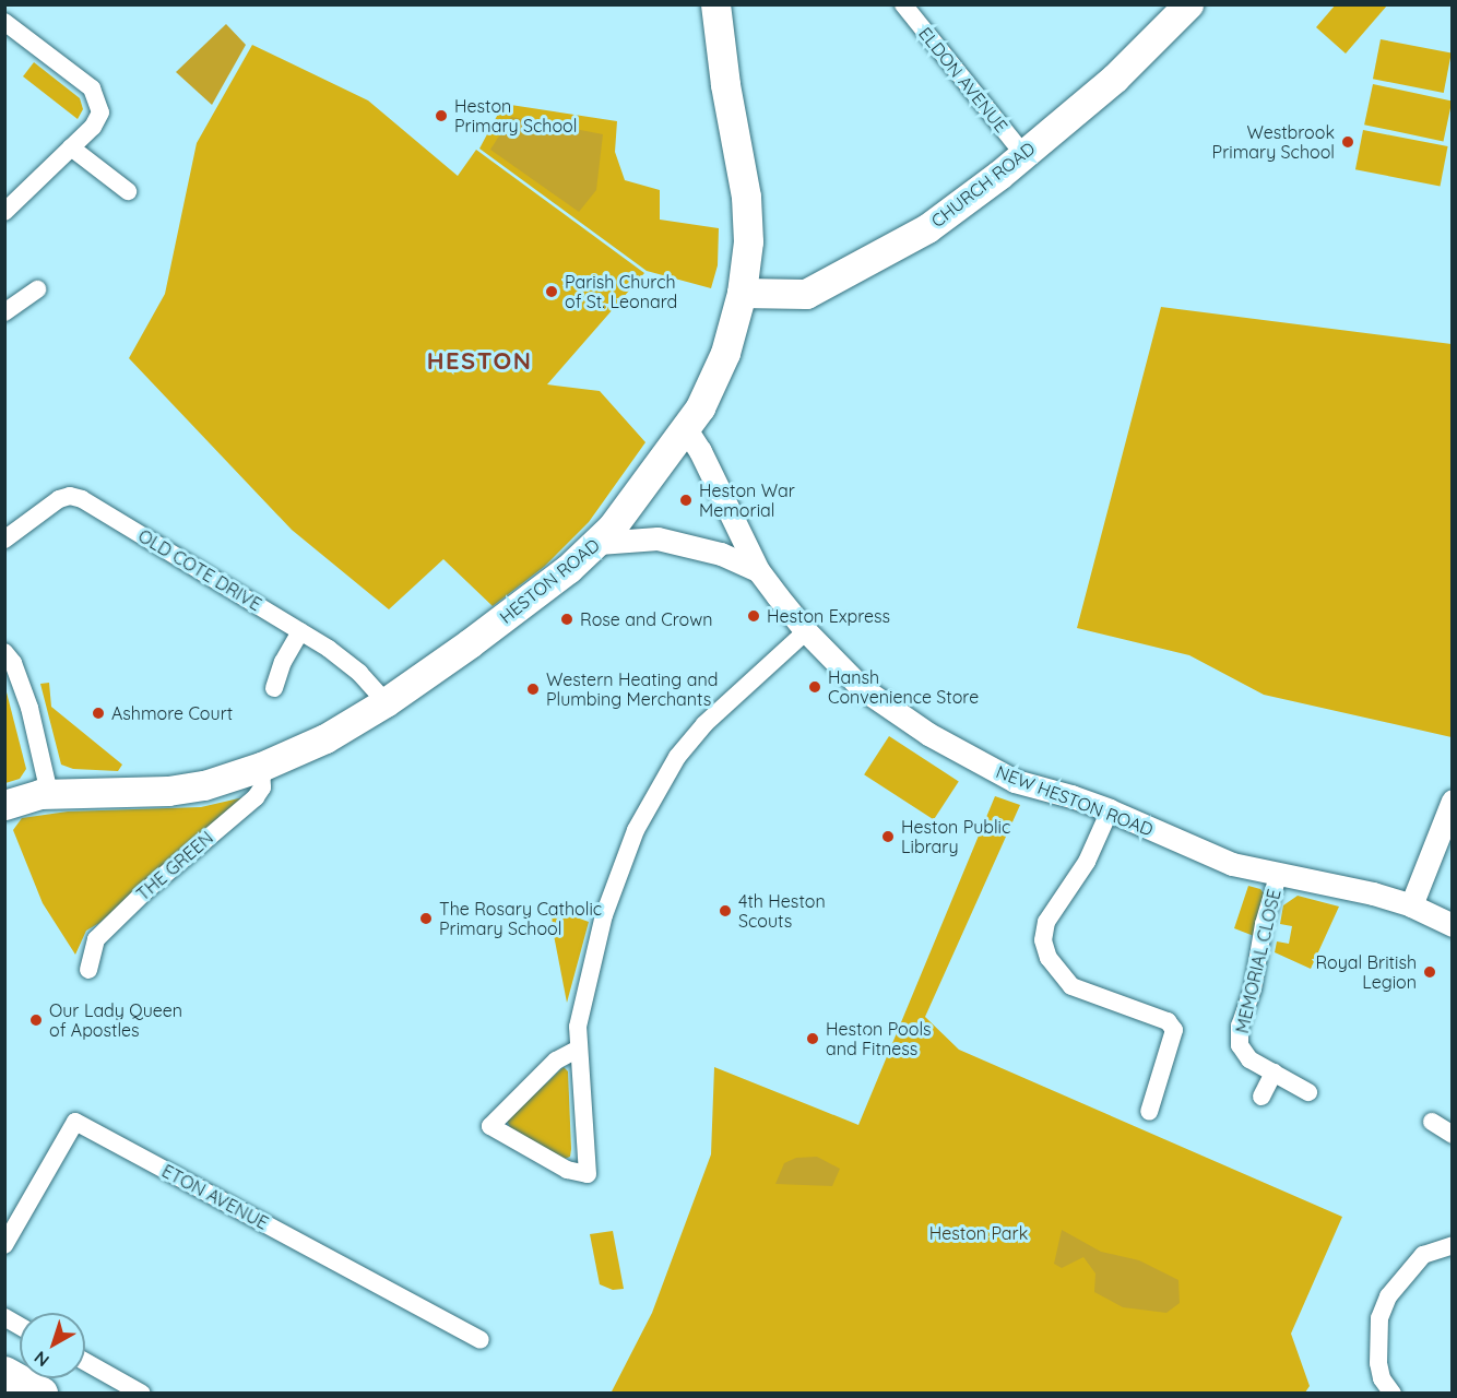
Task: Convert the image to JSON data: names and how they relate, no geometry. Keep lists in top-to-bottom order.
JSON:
{
  "streets": {
    "main road": ["CHURCH ROAD", "HESTON ROAD"],
    "street": [
      "ELDON AVENUE",
      "OLD COTE DRIVE",
      "NEW HESTON ROAD",
      "THE GREEN",
      "MEMORIAL CLOSE",
      "ETON AVENUE"
    ]
  },
  "crossings": [
    ["ELDON AVENUE", "CHURCH ROAD"],
    ["CHURCH ROAD", "HESTON ROAD"],
    ["OLD COTE DRIVE", "HESTON ROAD"],
    ["HESTON ROAD", "NEW HESTON ROAD"],
    ["HESTON ROAD", "THE GREEN"],
    ["NEW HESTON ROAD", "MEMORIAL CLOSE"]
  ],
  "districts": ["HESTON"],
  "parks": ["Heston Park"],
  "places": [
    "Heston Primary School",
    "Westbrook Primary School",
    "Parish Church of St. Leonard",
    "Heston War Memorial",
    "Heston Express",
    "Rose and Crown",
    "Hansh Convenience Store",
    "Western Heating and Plumbing Merchants",
    "Ashmore Court",
    "Heston Public Library",
    "4th Heston Scouts",
    "The Rosary Catholic Primary School",
    "Royal British Legion",
    "Our Lady Queen of Apostles",
    "Heston Pools and Fitness"
  ],
  "north": "bottom left"
}
